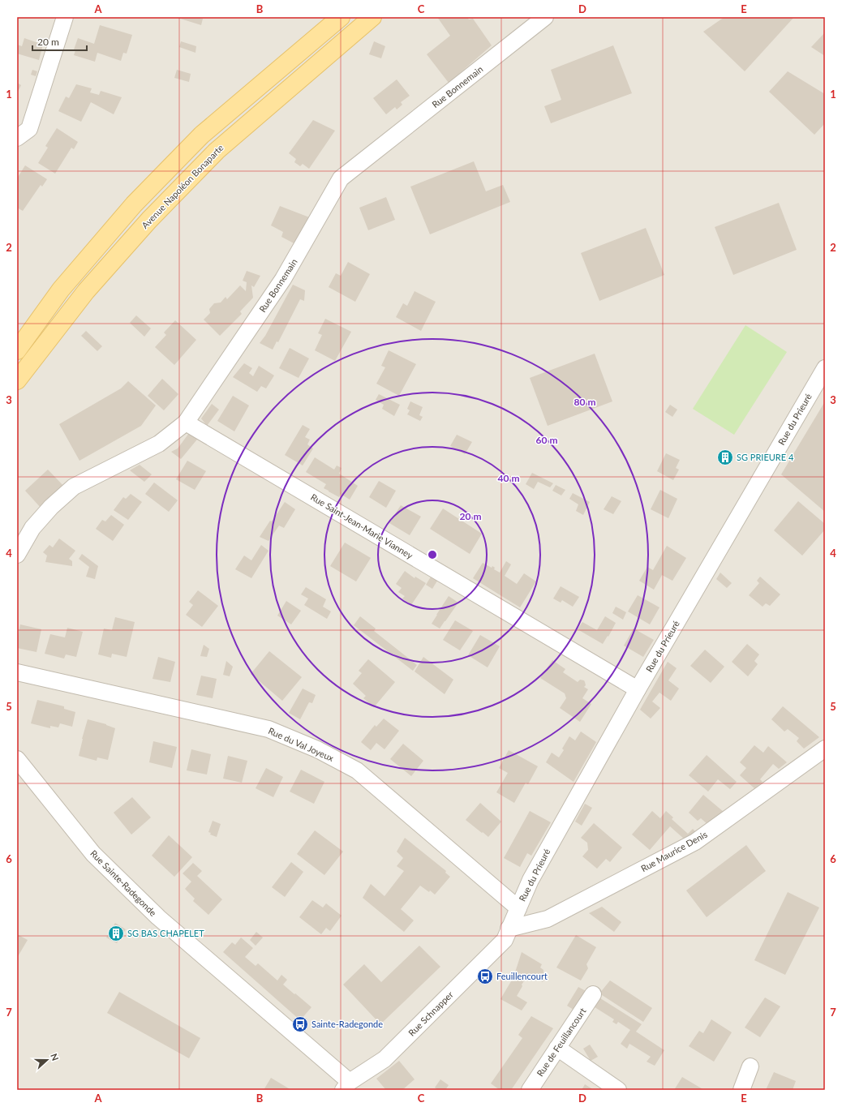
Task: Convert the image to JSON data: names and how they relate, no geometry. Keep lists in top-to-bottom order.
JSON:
{
  "streets": {
    "main road": ["Avenue Napoléon Bonaparte"],
    "street": [
      "Rue Bonnemain",
      "Rue du Prieuré",
      "Rue Saint-Jean-Marie Vianney",
      "Rue du Val Joyeux",
      "Rue Maurice Denis",
      "Rue Sainte-Radegonde",
      "Rue Schnapper",
      "Rue de Feuillancourt"
    ]
  },
  "crossings": [
    ["Rue Bonnemain", "Rue Saint-Jean-Marie Vianney"],
    ["Rue du Prieuré", "Rue Saint-Jean-Marie Vianney"],
    ["Rue du Prieuré", "Rue du Val Joyeux"],
    ["Rue du Prieuré", "Rue Maurice Denis"],
    ["Rue du Prieuré", "Rue Schnapper"],
    ["Rue Maurice Denis", "Rue Schnapper"],
    ["Rue Sainte-Radegonde", "Rue Schnapper"]
  ],
  "places": {
    "building": ["SG PRIEURE 4", "SG BAS CHAPELET"],
    "bus stop": ["Feuillencourt", "Sainte-Radegonde"]
  },
  "scale_bar": "20 m",
  "north": "right",
  "grid": {
    "columns": [
      "A",
      "B",
      "C",
      "D",
      "E"
    ],
    "rows": [
      "1",
      "2",
      "3",
      "4",
      "5",
      "6",
      "7"
    ]
  },
  "rings": [
    "80 m",
    "60 m",
    "40 m",
    "20 m"
  ]
}
